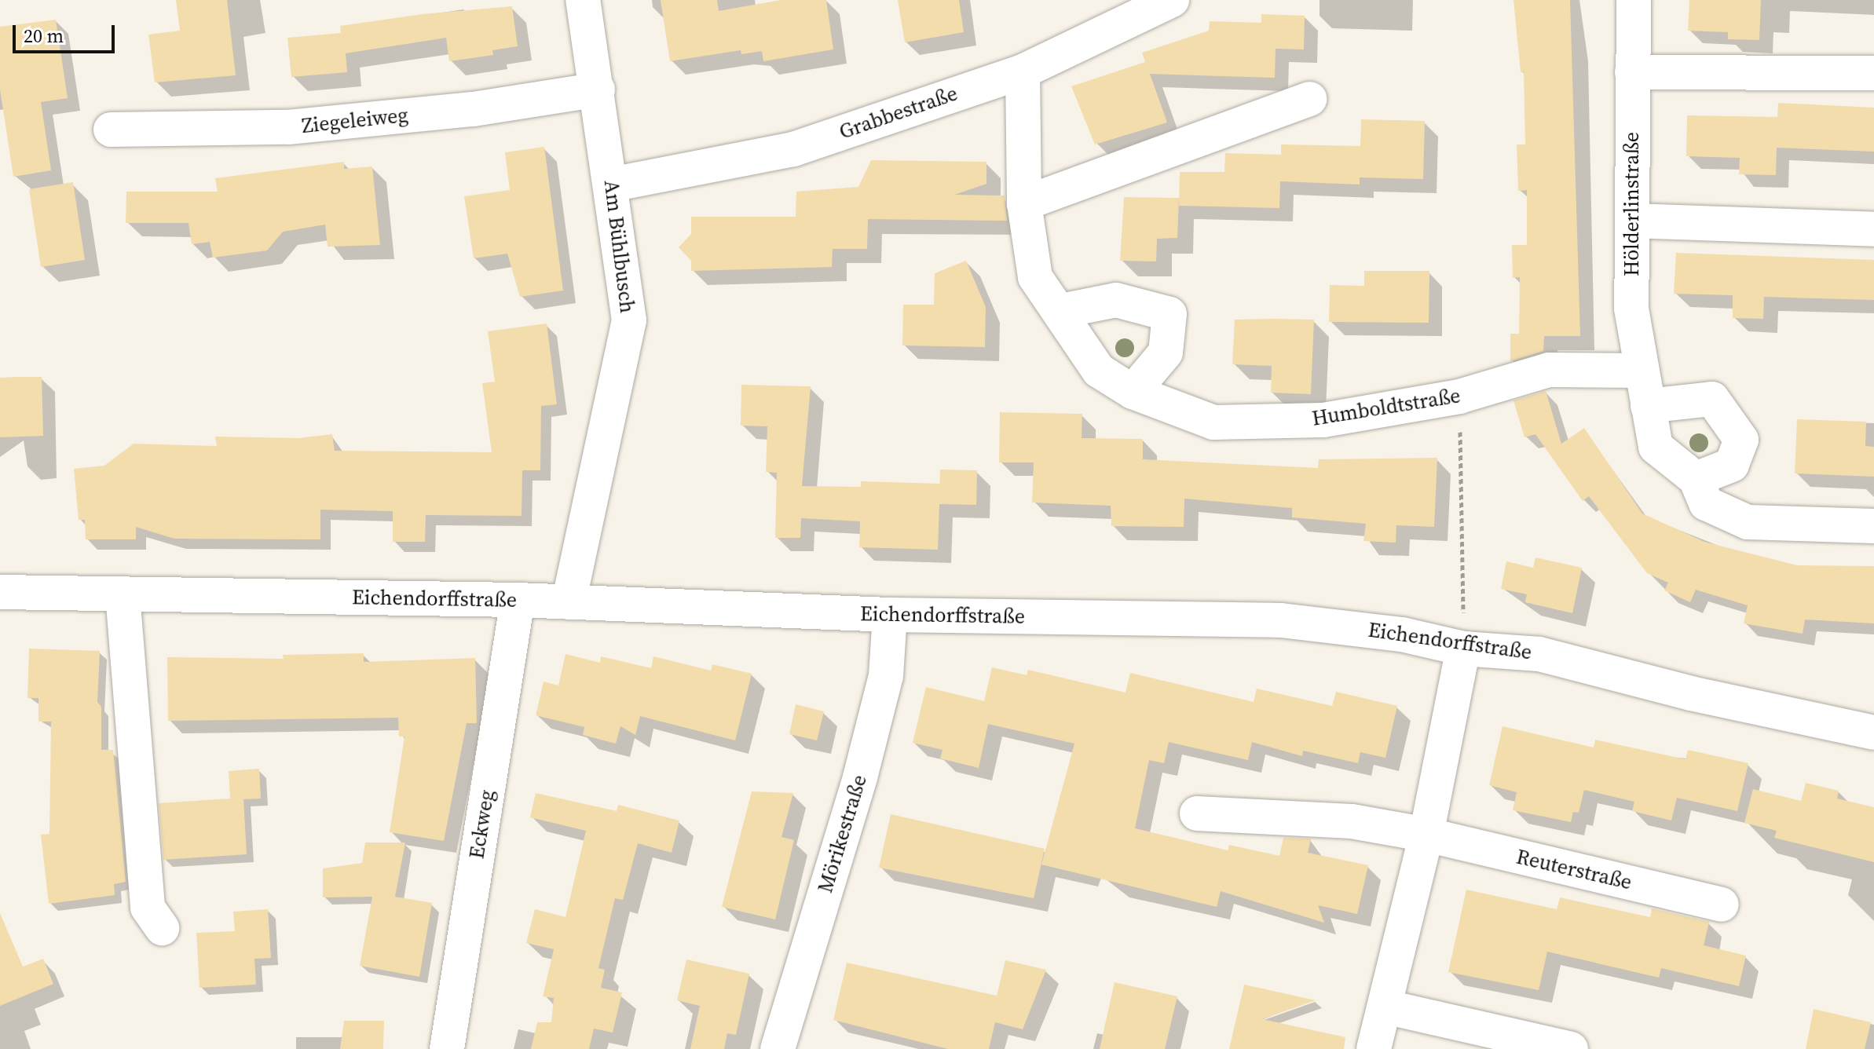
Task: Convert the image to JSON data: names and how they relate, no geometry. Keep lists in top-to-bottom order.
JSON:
{
  "streets": {
    "street": [
      "Grabbestraße",
      "Ziegeleiweg",
      "Hölderlinstraße",
      "Am Bühlbusch",
      "Humboldtstraße",
      "Eichendorffstraße",
      "Eckweg",
      "Mörikestraße",
      "Reuterstraße"
    ]
  },
  "crossings": [
    ["Grabbestraße", "Am Bühlbusch"],
    ["Grabbestraße", "Humboldtstraße"],
    ["Ziegeleiweg", "Am Bühlbusch"],
    ["Hölderlinstraße", "Humboldtstraße"],
    ["Am Bühlbusch", "Eichendorffstraße"],
    ["Eichendorffstraße", "Eckweg"],
    ["Eichendorffstraße", "Mörikestraße"]
  ],
  "scale_bar": "20 m"
}
